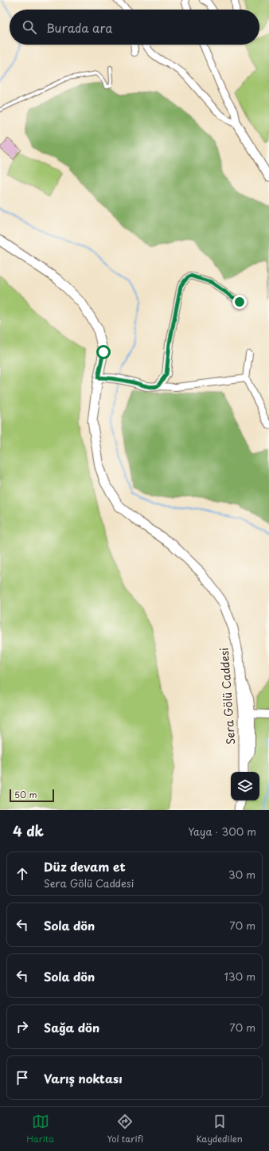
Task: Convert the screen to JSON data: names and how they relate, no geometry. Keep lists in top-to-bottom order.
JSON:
{
  "streets": {
    "main road": ["Sera Gölü Caddesi"]
  },
  "scale_bar": "50 m",
  "page": {
    "search": "Burada ara",
    "scale": "50 m",
    "heading": ["4 dk", "Yaya · 300 m"],
    "list": [
      ["Düz devam et", "Sera Gölü Caddesi", "30 m"],
      ["Sola dön", "70 m"],
      ["Sola dön", "130 m"],
      ["Sağa dön", "70 m"],
      "Varış noktası"
    ],
    "nav": ["Harita", "Yol tarifi", "Kaydedilen"]
  }
}
